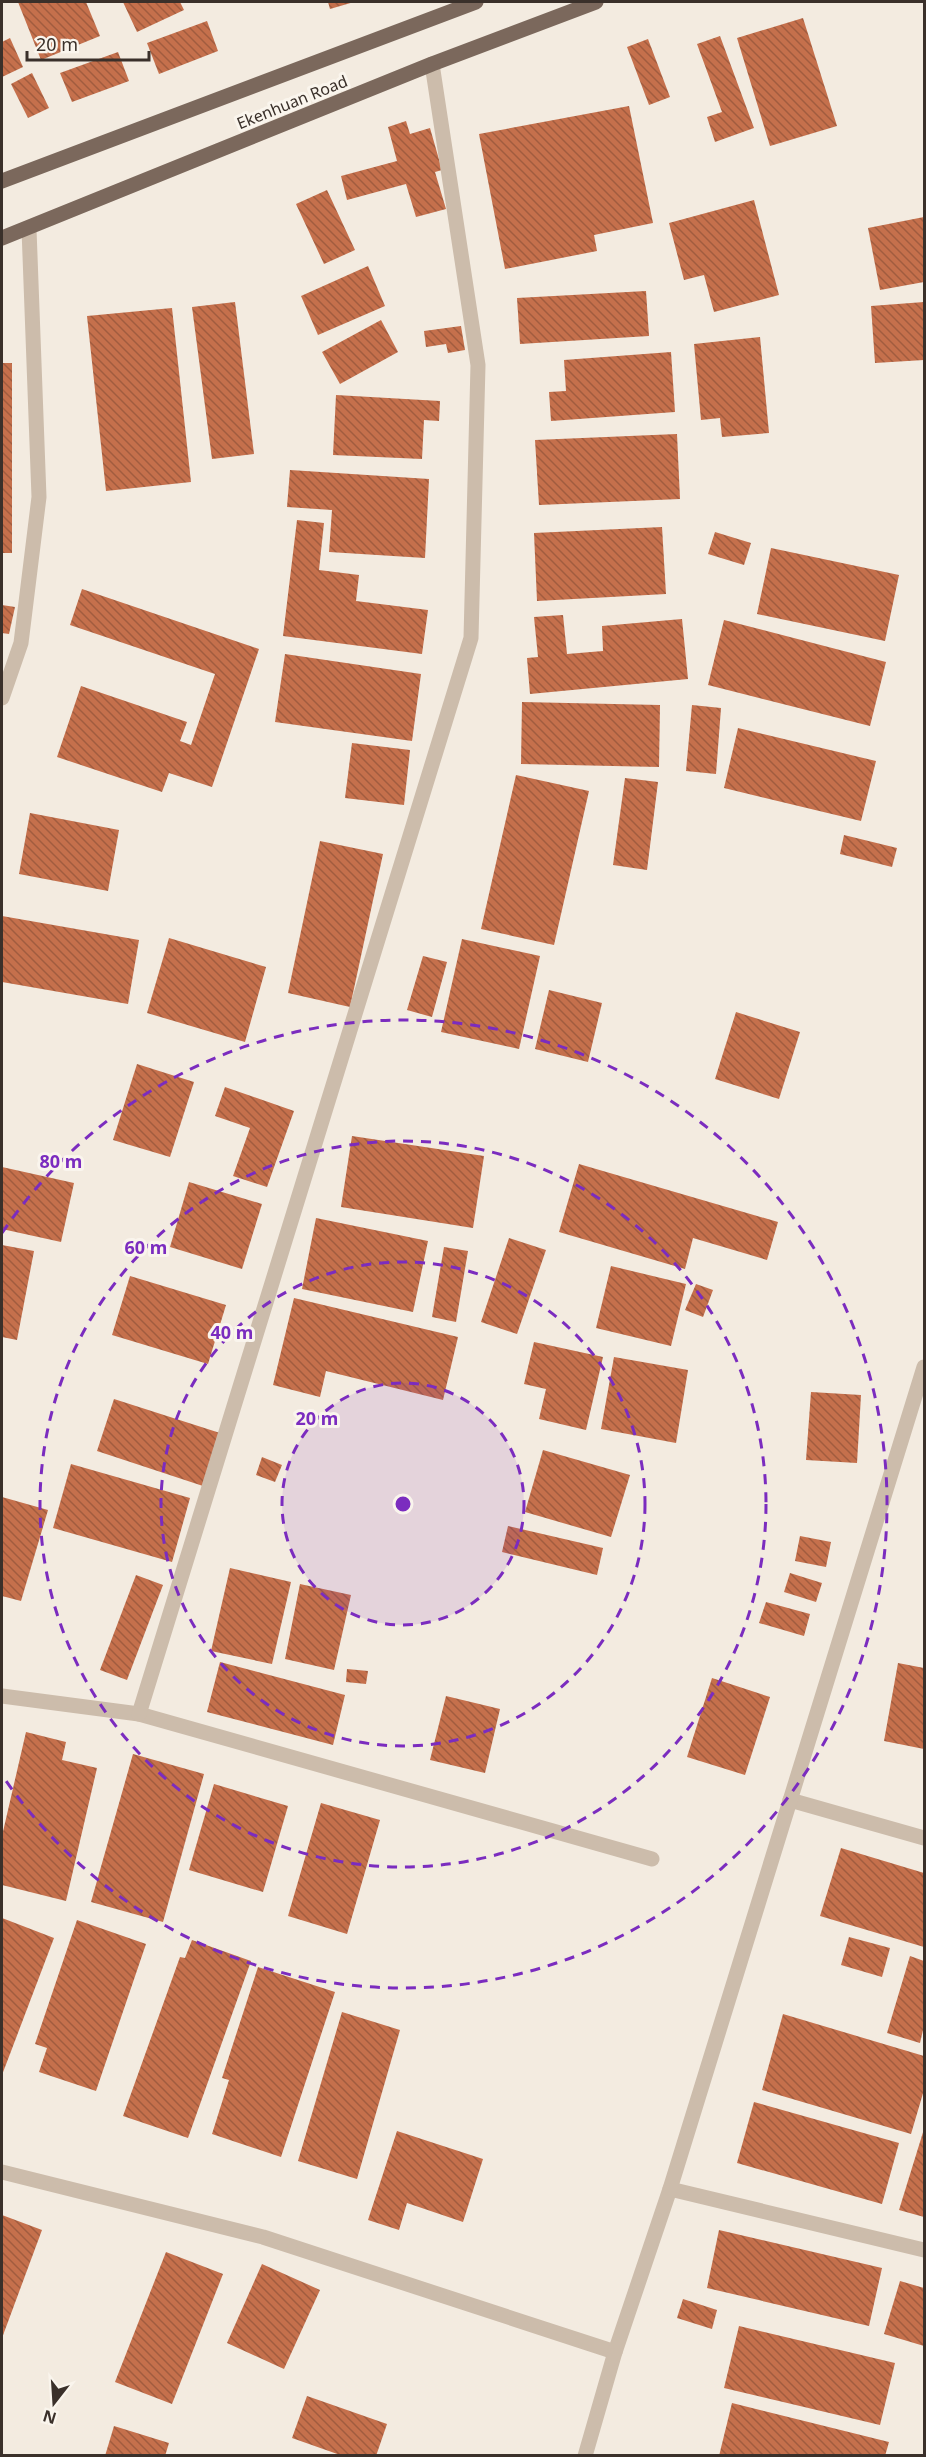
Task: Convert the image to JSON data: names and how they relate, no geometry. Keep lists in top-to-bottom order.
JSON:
{
  "streets": {
    "main road": ["Ekenhuan Road"]
  },
  "scale_bar": "20 m",
  "north": "bottom",
  "rings": [
    "80 m",
    "60 m",
    "40 m",
    "20 m"
  ]
}
